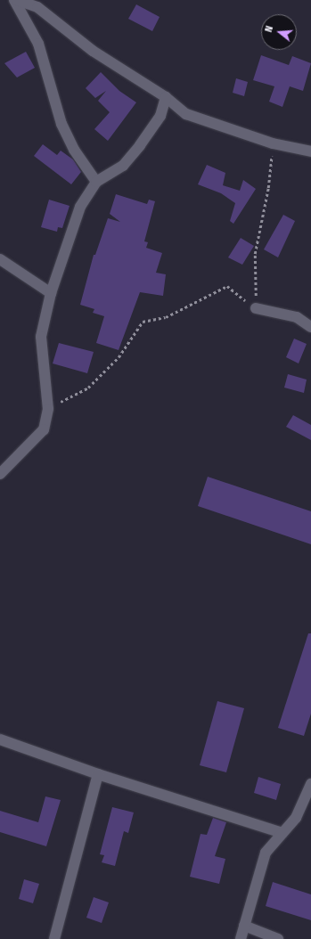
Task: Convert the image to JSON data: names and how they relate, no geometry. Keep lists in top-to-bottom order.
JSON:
{
  "north": "left"
}
